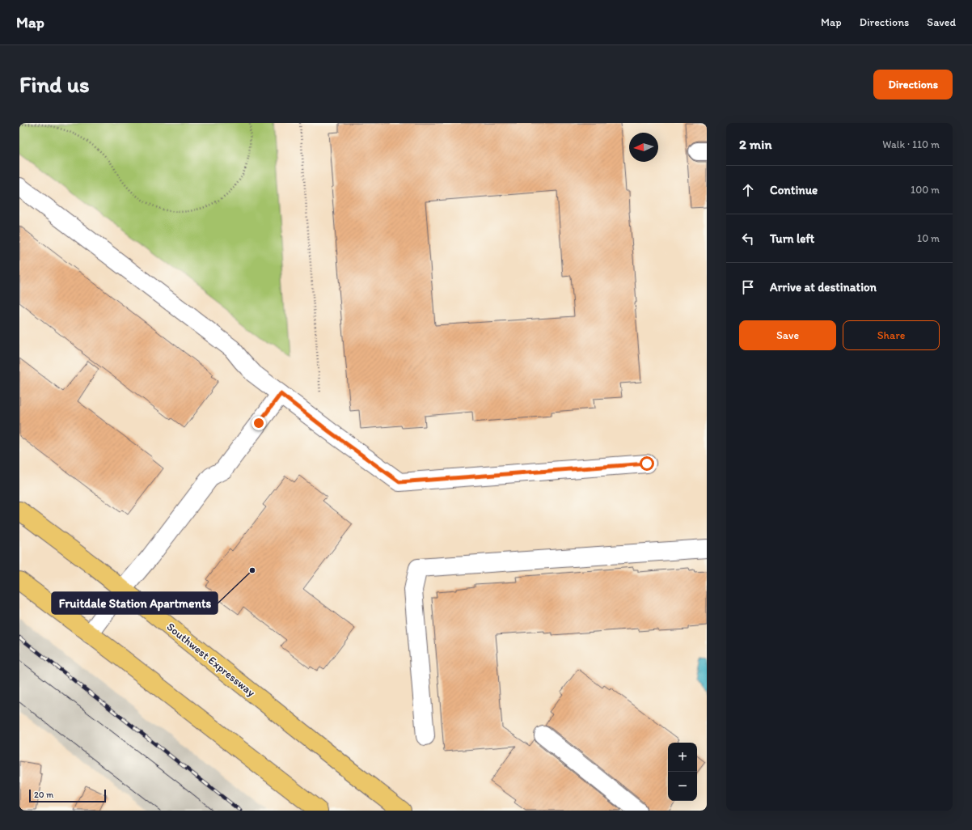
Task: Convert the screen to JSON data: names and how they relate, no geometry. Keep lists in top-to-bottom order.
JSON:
{
  "streets": {
    "main road": ["Southwest Expressway"]
  },
  "places": ["Fruitdale Station Apartments"],
  "scale_bar": "20 m",
  "north": "left",
  "page": {
    "header": "Map",
    "nav": ["Map", "Directions", "Saved"],
    "buttons": [
      "Directions",
      ["Save", "Share"]
    ],
    "title": "Find us",
    "heading": ["2 min", "Walk · 110 m"],
    "list": [
      ["Continue", "100 m"],
      ["Turn left", "10 m"],
      "Arrive at destination"
    ],
    "map_buttons": ["+", "−"],
    "scale": "20 m"
  }
}
